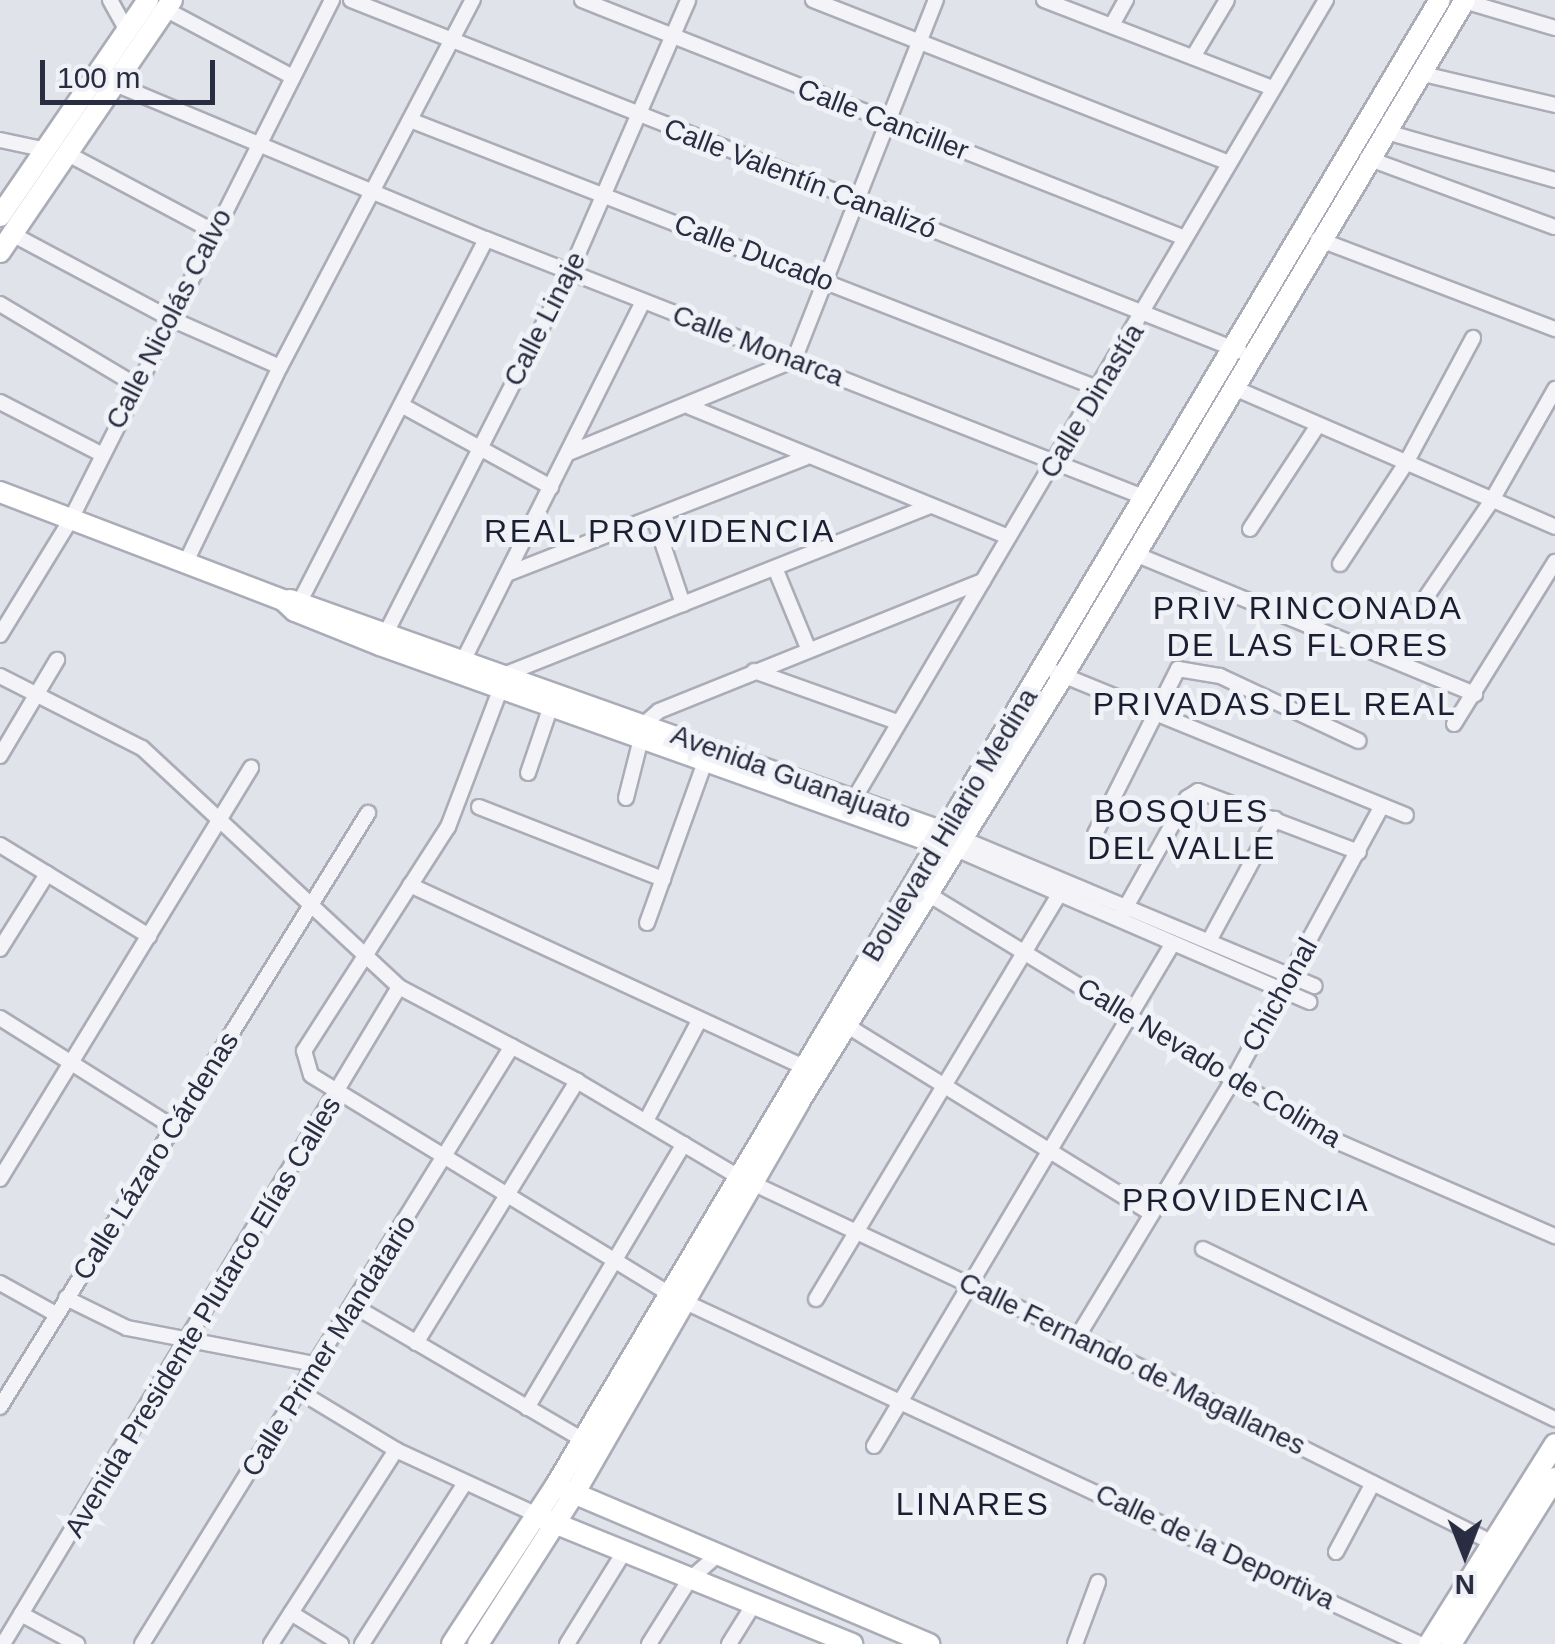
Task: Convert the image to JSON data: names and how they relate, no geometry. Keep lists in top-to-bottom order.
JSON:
{
  "streets": {
    "main road": ["Avenida Guanajuato", "Boulevard Hilario Medina"],
    "street": [
      "Calle Canciller",
      "Calle Valentín Canalizó",
      "Calle Ducado",
      "Calle Nicolás Calvo",
      "Calle Linaje",
      "Calle Monarca",
      "Calle Dinastía",
      "Chichonal",
      "Calle Nevado de Colima",
      "Calle Lázaro Cárdenas",
      "Avenida Presidente Plutarco Elías Calles",
      "Calle Primer Mandatario",
      "Calle Fernando de Magallanes",
      "Calle de la Deportiva"
    ]
  },
  "crossings": [
    ["Calle Canciller", "Calle Linaje"],
    ["Calle Canciller", "Calle Dinastía"],
    ["Calle Valentín Canalizó", "Calle Linaje"],
    ["Calle Valentín Canalizó", "Calle Dinastía"],
    ["Calle Valentín Canalizó", "Boulevard Hilario Medina"],
    ["Calle Ducado", "Calle Linaje"],
    ["Calle Ducado", "Calle Dinastía"],
    ["Calle Nicolás Calvo", "Calle Monarca"],
    ["Calle Nicolás Calvo", "Avenida Guanajuato"],
    ["Calle Linaje", "Calle Monarca"],
    ["Calle Linaje", "Avenida Guanajuato"],
    ["Calle Monarca", "Calle Dinastía"],
    ["Calle Monarca", "Boulevard Hilario Medina"],
    ["Calle Dinastía", "Avenida Guanajuato"],
    ["Avenida Guanajuato", "Boulevard Hilario Medina"],
    ["Avenida Guanajuato", "Chichonal"],
    ["Boulevard Hilario Medina", "Calle Nevado de Colima"],
    ["Boulevard Hilario Medina", "Calle Fernando de Magallanes"],
    ["Boulevard Hilario Medina", "Calle de la Deportiva"],
    ["Chichonal", "Calle Nevado de Colima"],
    ["Chichonal", "Calle Fernando de Magallanes"],
    ["Calle Lázaro Cárdenas", "Calle Fernando de Magallanes"],
    ["Avenida Presidente Plutarco Elías Calles", "Calle Fernando de Magallanes"],
    ["Avenida Presidente Plutarco Elías Calles", "Calle de la Deportiva"],
    ["Calle Primer Mandatario", "Calle Fernando de Magallanes"],
    ["Calle Primer Mandatario", "Calle de la Deportiva"],
    ["Calle Fernando de Magallanes", "Calle de la Deportiva"]
  ],
  "districts": [
    "REAL PROVIDENCIA",
    "PRIV RINCONADA DE LAS FLORES",
    "PRIVADAS DEL REAL",
    "BOSQUES DEL VALLE",
    "PROVIDENCIA",
    "LINARES"
  ],
  "scale_bar": "100 m",
  "north": "bottom"
}
